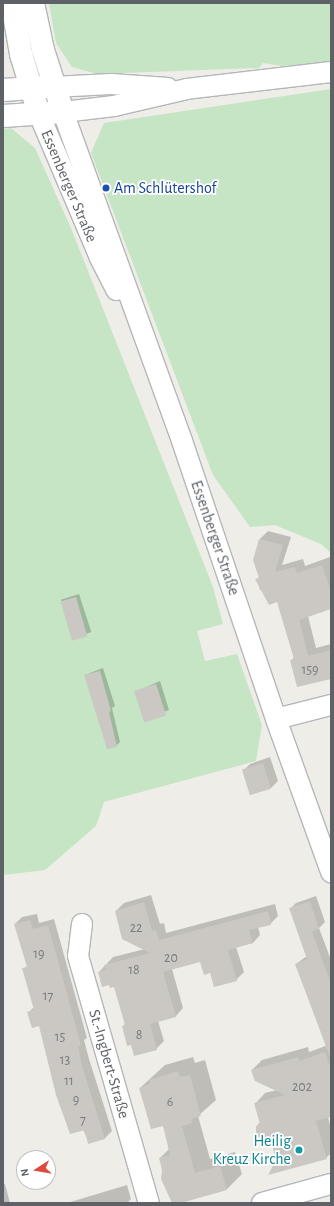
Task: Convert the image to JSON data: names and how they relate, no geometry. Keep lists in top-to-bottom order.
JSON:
{
  "streets": {
    "street": ["Essenberger Straße", "St.-Ingbert-Straße"]
  },
  "places": ["Am Schlütershof", "Heilig Kreuz Kirche"],
  "house_numbers": [
    "159",
    "22",
    "19",
    "20",
    "18",
    "17",
    "8",
    "15",
    "13",
    "11",
    "202",
    "9",
    "6",
    "7"
  ],
  "north": "left"
}
